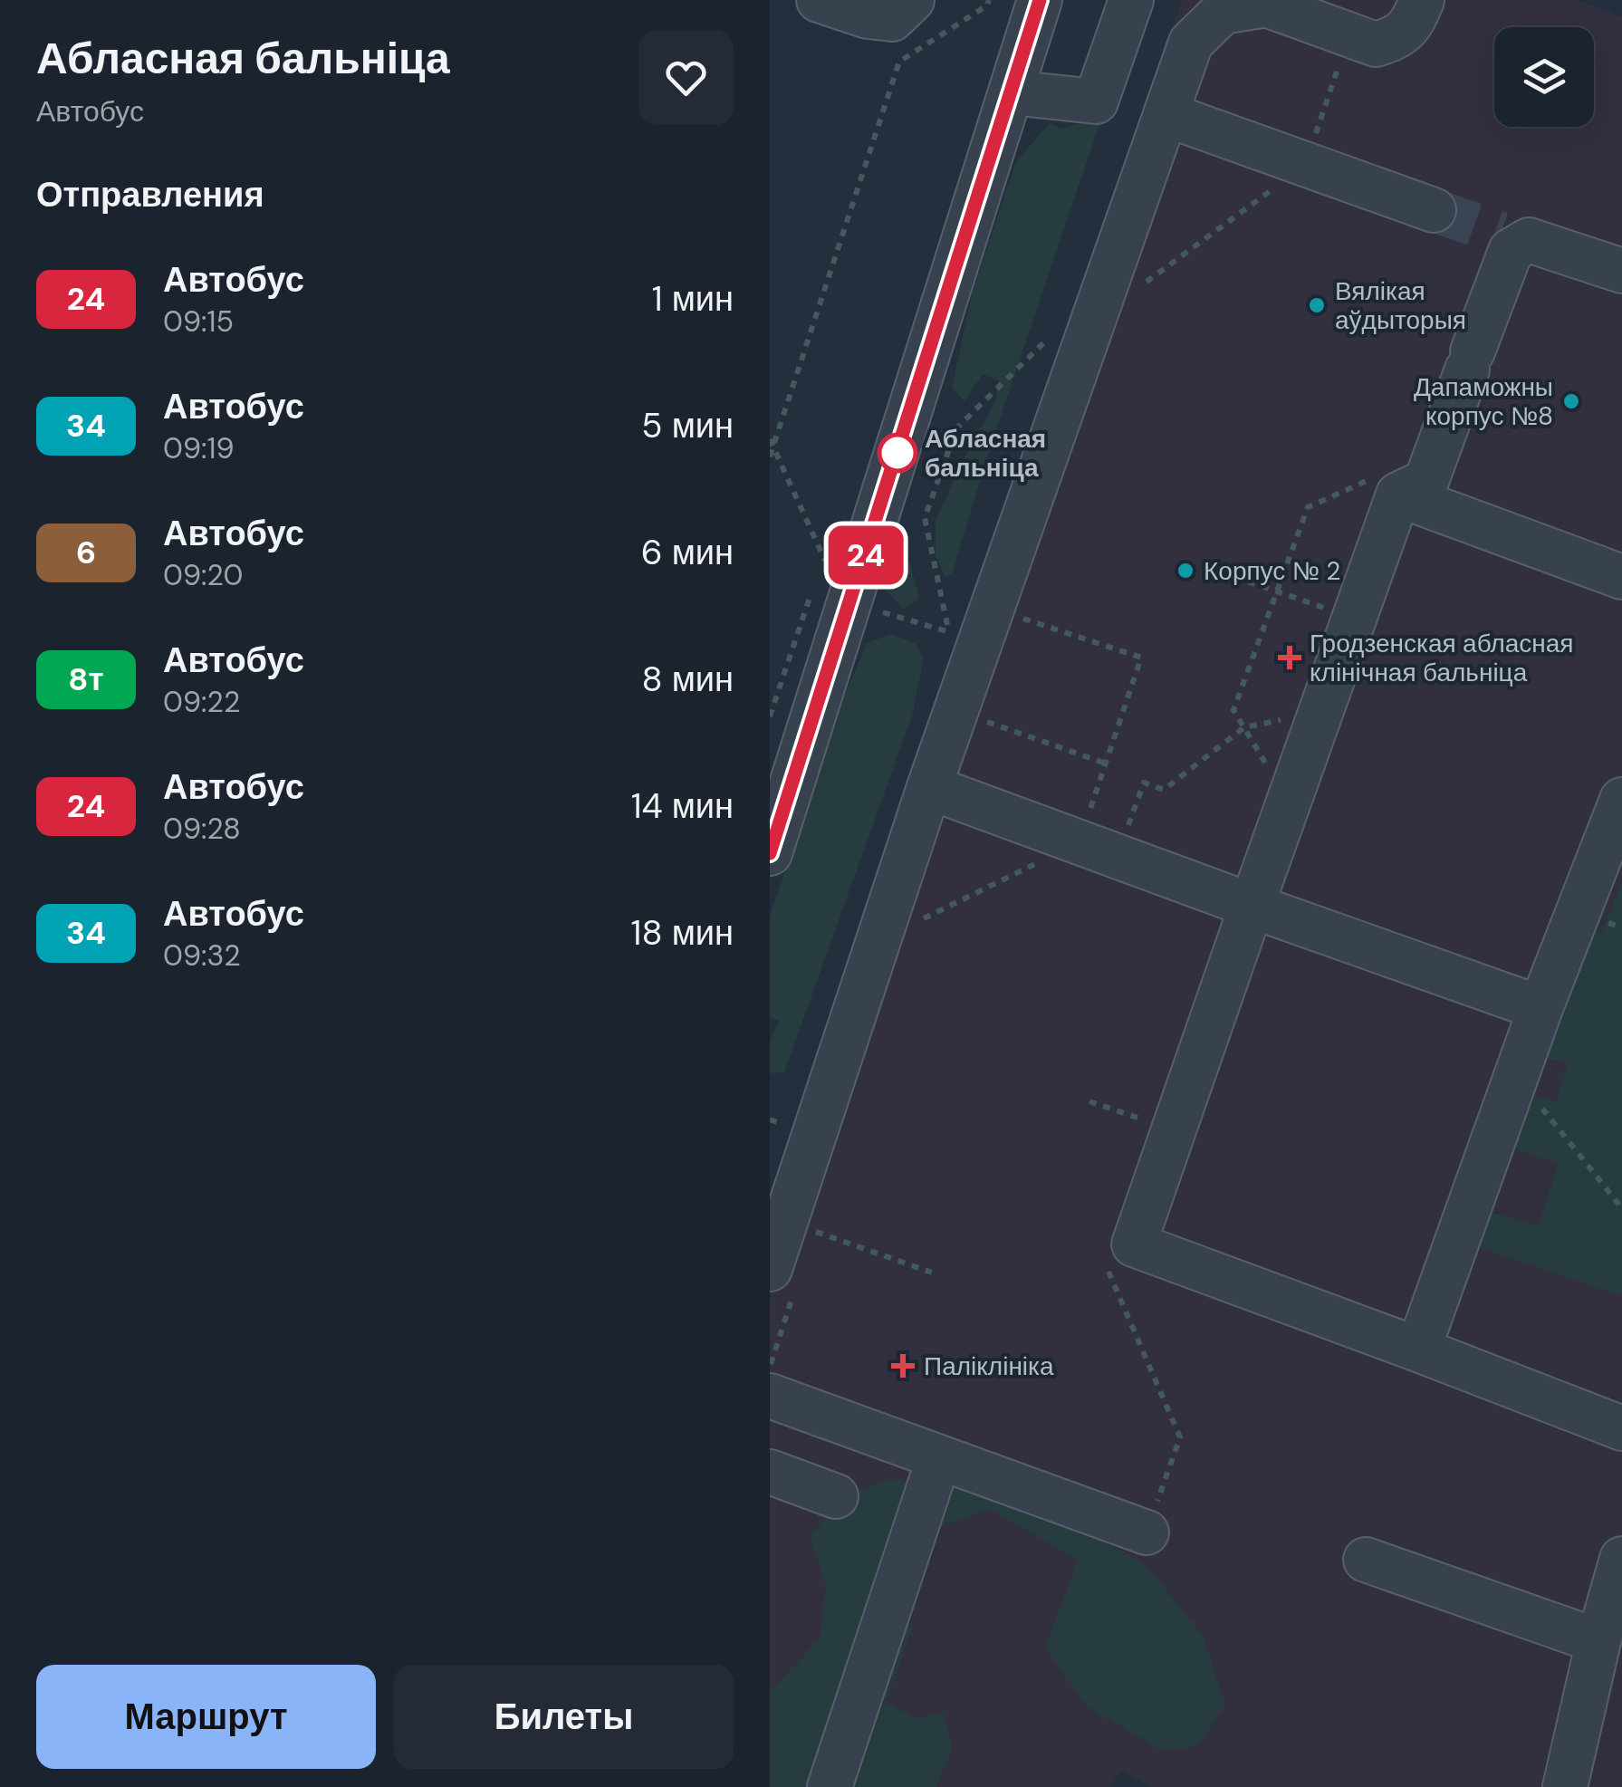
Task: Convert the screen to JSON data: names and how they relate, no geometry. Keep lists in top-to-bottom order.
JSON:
{
  "places": {
    "other": [
      "Вялікая аўдыторыя",
      "Дапаможны корпус №8",
      "Абласная бальніца",
      "Корпус № 2"
    ],
    "health": ["Гродзенская абласная клінічная бальніца", "Паліклініка"]
  },
  "lines": ["bus line 24"],
  "page": {
    "heading": [
      ["Абласная бальніца", "Автобус"],
      "Отправления"
    ],
    "on_map": "24",
    "list": [
      {
        "mark": "24",
        "name": "Автобус",
        "note": "09:15",
        "value": "1 мин"
      },
      {
        "mark": "34",
        "name": "Автобус",
        "note": "09:19",
        "value": "5 мин"
      },
      {
        "mark": "6",
        "name": "Автобус",
        "note": "09:20",
        "value": "6 мин"
      },
      {
        "mark": "8т",
        "name": "Автобус",
        "note": "09:22",
        "value": "8 мин"
      },
      {
        "mark": "24",
        "name": "Автобус",
        "note": "09:28",
        "value": "14 мин"
      },
      {
        "mark": "34",
        "name": "Автобус",
        "note": "09:32",
        "value": "18 мин"
      }
    ],
    "buttons": ["Маршрут", "Билеты"]
  }
}
